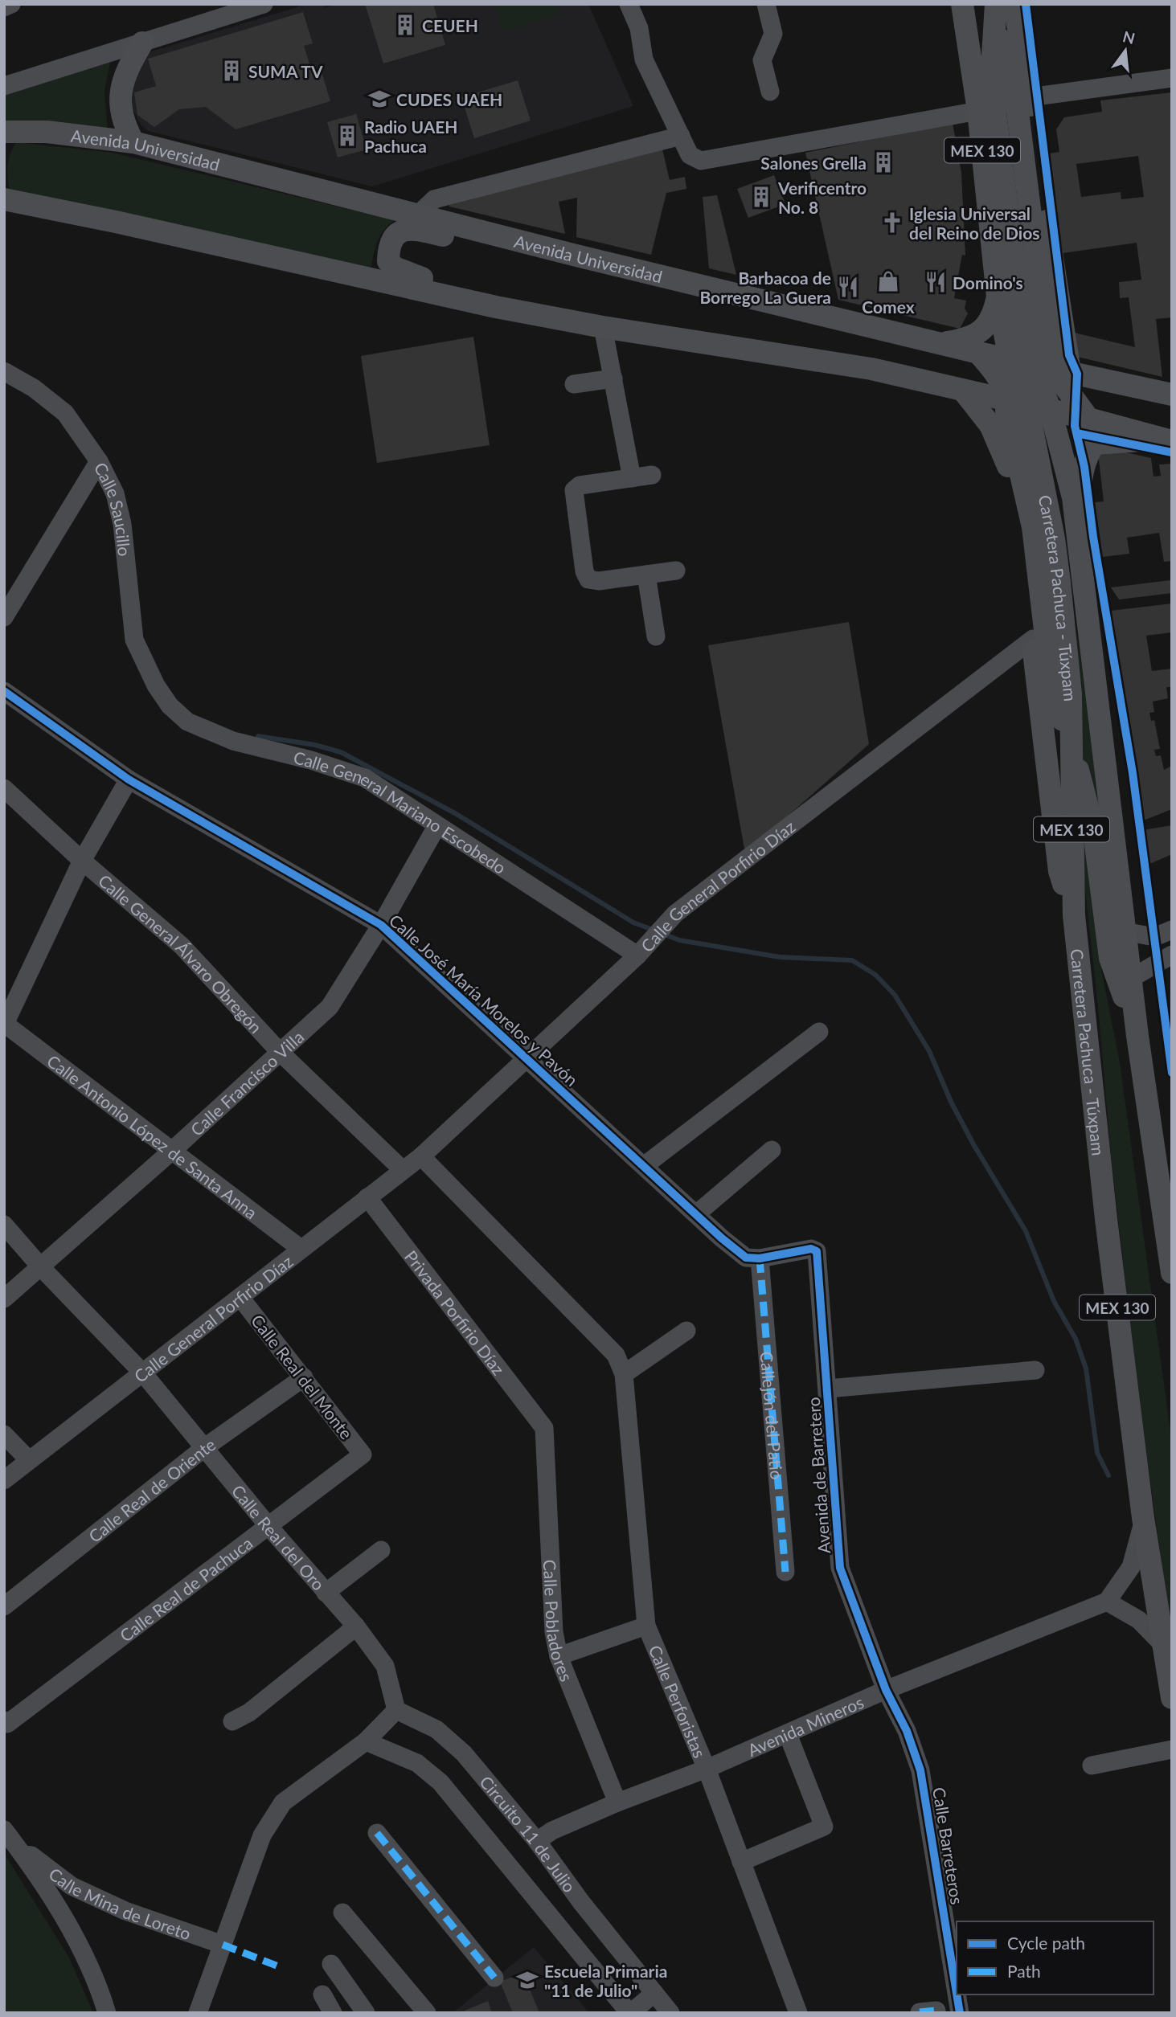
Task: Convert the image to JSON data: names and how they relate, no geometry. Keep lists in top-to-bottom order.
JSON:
{
  "streets": {
    "main road": ["Avenida Universidad", "MEX 130", "Carretera Pachuca - Túxpam"],
    "street": [
      "Calle Saucillo",
      "Calle General Mariano Escobedo",
      "Calle General Porfirio Díaz",
      "Calle General Álvaro Obregón",
      "Calle José María Morelos y Pavón",
      "Calle Francisco Villa",
      "Calle Antonio López de Santa Anna",
      "Privada Porfirio Díaz",
      "Calle Real del Monte",
      "Callejón del Patio",
      "Avenida de Barretero",
      "Calle Real de Oriente",
      "Calle Real del Oro",
      "Calle Real de Pachuca",
      "Calle Pobladores",
      "Calle Perforistas",
      "Avenida Mineros",
      "Circuito 11 de Julio",
      "Calle Barreteros",
      "Calle Mina de Loreto"
    ]
  },
  "crossings": [
    ["MEX 130", "Carretera Pachuca - Túxpam"],
    ["Calle Saucillo", "Calle General Mariano Escobedo"],
    ["Calle General Mariano Escobedo", "Calle General Porfirio Díaz"],
    ["Calle General Mariano Escobedo", "Calle Francisco Villa"],
    ["Calle General Porfirio Díaz", "Calle General Álvaro Obregón"],
    ["Calle General Porfirio Díaz", "Calle José María Morelos y Pavón"],
    ["Calle General Porfirio Díaz", "Calle Antonio López de Santa Anna"],
    ["Calle General Porfirio Díaz", "Privada Porfirio Díaz"],
    ["Calle General Porfirio Díaz", "Calle Real del Monte"],
    ["Calle General Porfirio Díaz", "Calle Real del Oro"],
    ["Calle General Álvaro Obregón", "Calle Francisco Villa"],
    ["Calle José María Morelos y Pavón", "Calle Francisco Villa"],
    ["Calle José María Morelos y Pavón", "Callejón del Patio"],
    ["Calle José María Morelos y Pavón", "Avenida de Barretero"],
    ["Calle Francisco Villa", "Calle Antonio López de Santa Anna"],
    ["Calle Francisco Villa", "Calle Real del Oro"],
    ["Privada Porfirio Díaz", "Calle Pobladores"],
    ["Calle Real del Monte", "Calle Real de Oriente"],
    ["Calle Real del Monte", "Calle Real de Pachuca"],
    ["Callejón del Patio", "Avenida de Barretero"],
    ["Avenida de Barretero", "Avenida Mineros"],
    ["Avenida de Barretero", "Calle Barreteros"],
    ["Calle Real de Oriente", "Calle Real del Oro"],
    ["Calle Real del Oro", "Calle Real de Pachuca"],
    ["Calle Real del Oro", "Circuito 11 de Julio"],
    ["Calle Pobladores", "Avenida Mineros"],
    ["Calle Perforistas", "Avenida Mineros"],
    ["Avenida Mineros", "Circuito 11 de Julio"],
    ["Avenida Mineros", "Calle Barreteros"]
  ],
  "places": {
    "building": [
      "CEUEH",
      "SUMA TV",
      "Radio UAEH Pachuca",
      "Salones Grella",
      "Verificentro No. 8"
    ],
    "school or university": ["CUDES UAEH", "Escuela Primaria \"11 de Julio\""],
    "church": ["Iglesia Universal del Reino de Dios"],
    "shop": ["Comex"],
    "restaurant": ["Domino's", "Barbacoa de Borrego La Guera"]
  },
  "legend": ["Cycle path", "Path"],
  "north": "top"
}
